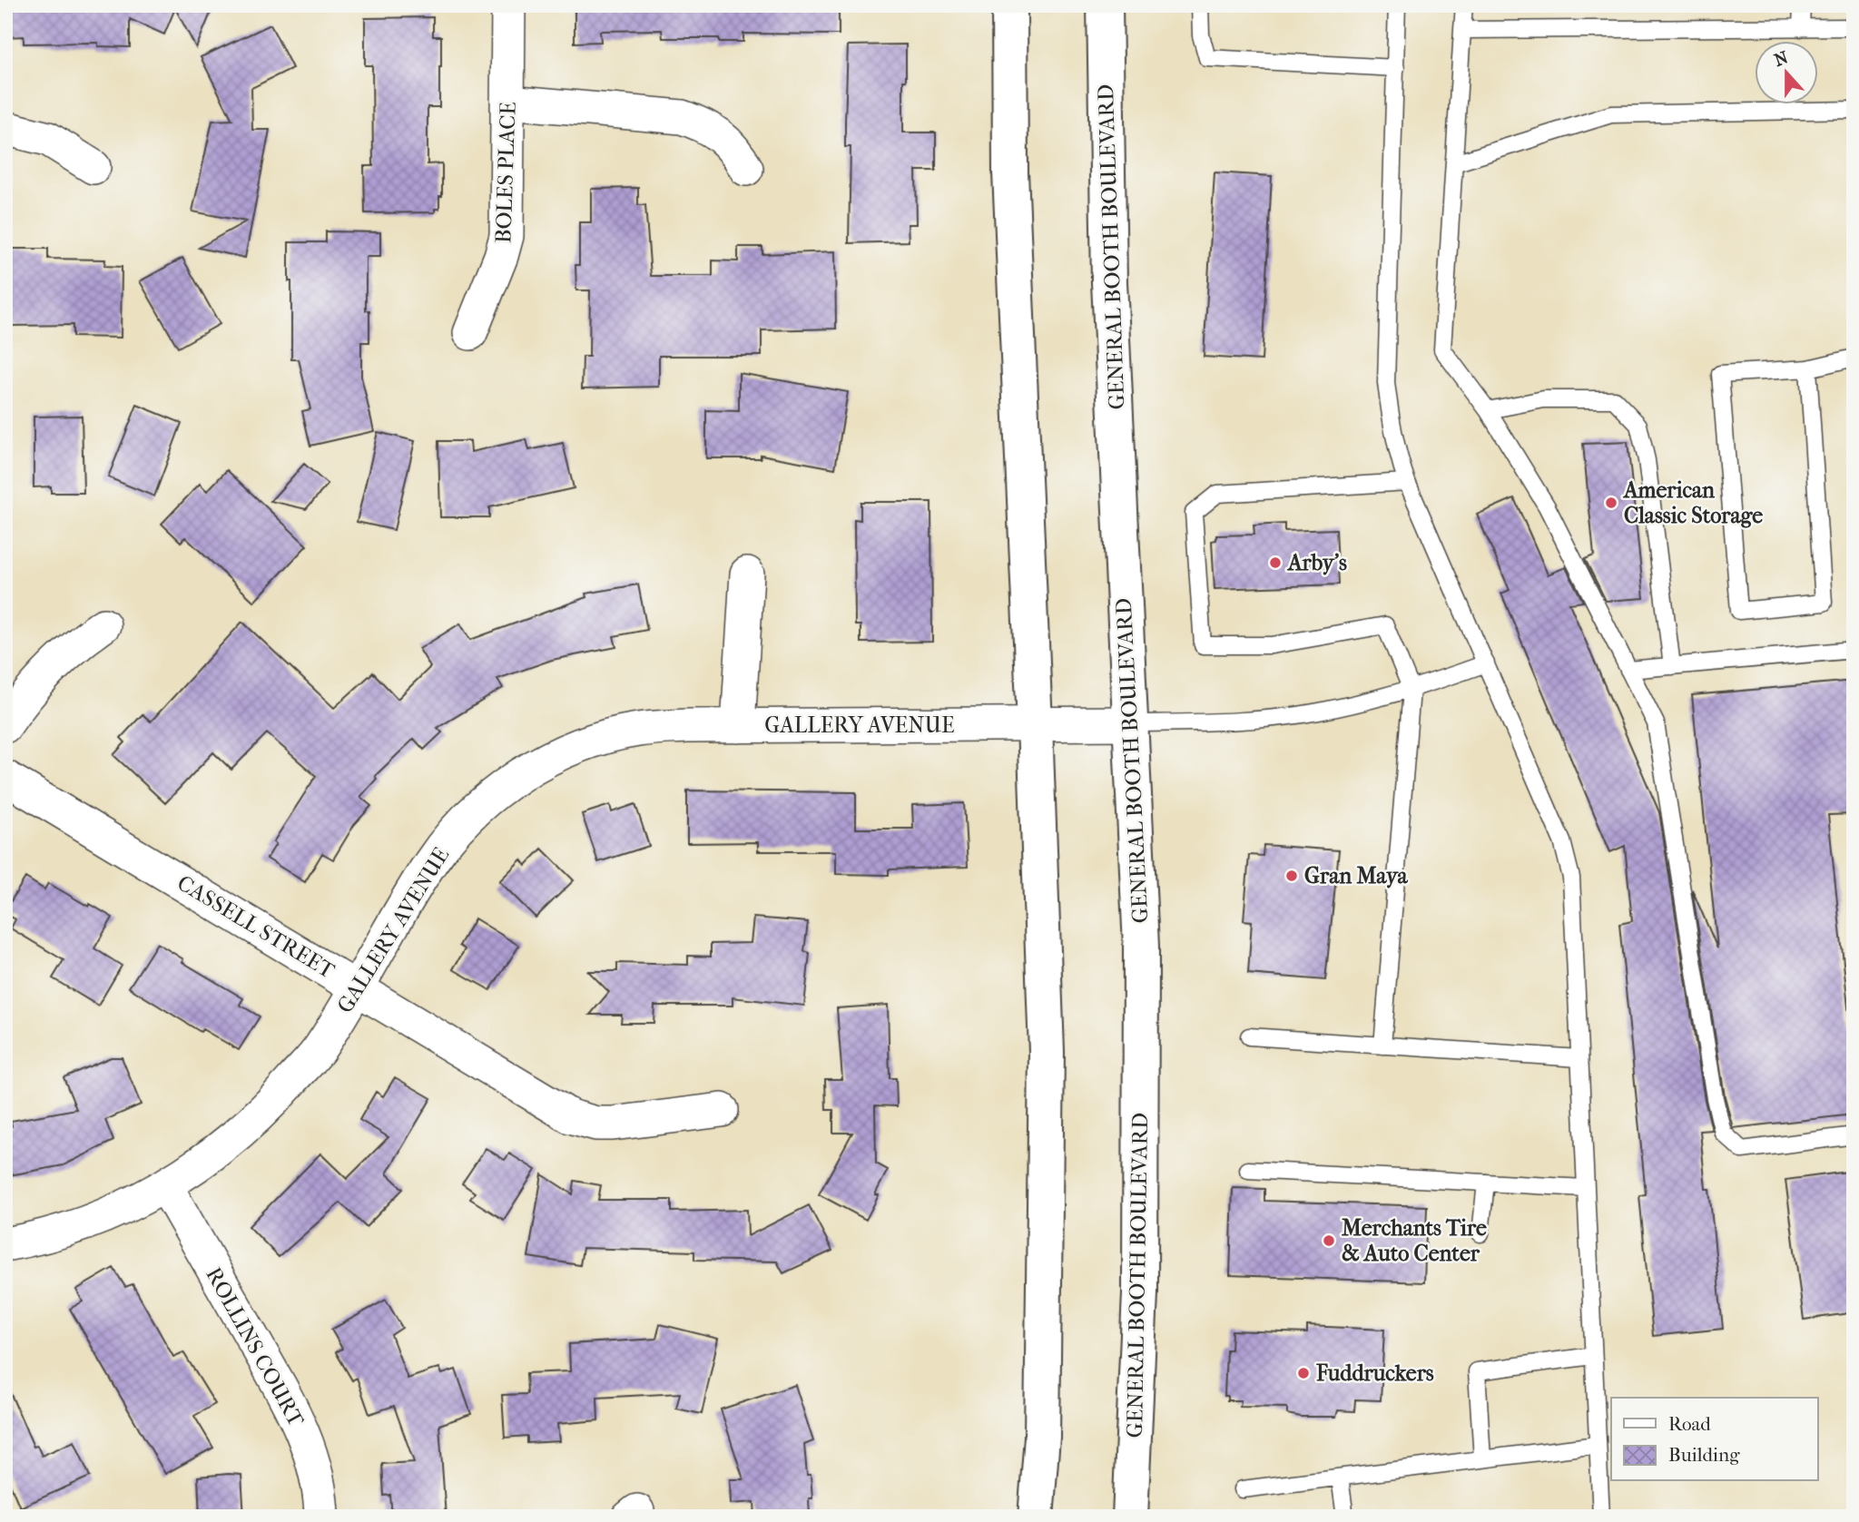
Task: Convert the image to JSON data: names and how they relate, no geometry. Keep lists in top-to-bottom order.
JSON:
{
  "streets": {
    "highway": ["GENERAL BOOTH BOULEVARD"],
    "street": [
      "BOLES PLACE",
      "GALLERY AVENUE",
      "CASSELL STREET",
      "ROLLINS COURT"
    ]
  },
  "crossings": [
    ["GENERAL BOOTH BOULEVARD", "GALLERY AVENUE"],
    ["GALLERY AVENUE", "CASSELL STREET"],
    ["GALLERY AVENUE", "ROLLINS COURT"]
  ],
  "places": [
    "American Classic Storage",
    "Arby's",
    "Gran Maya",
    "Merchants Tire & Auto Center",
    "Fuddruckers"
  ],
  "legend": ["Road", "Building"],
  "north": "top"
}
